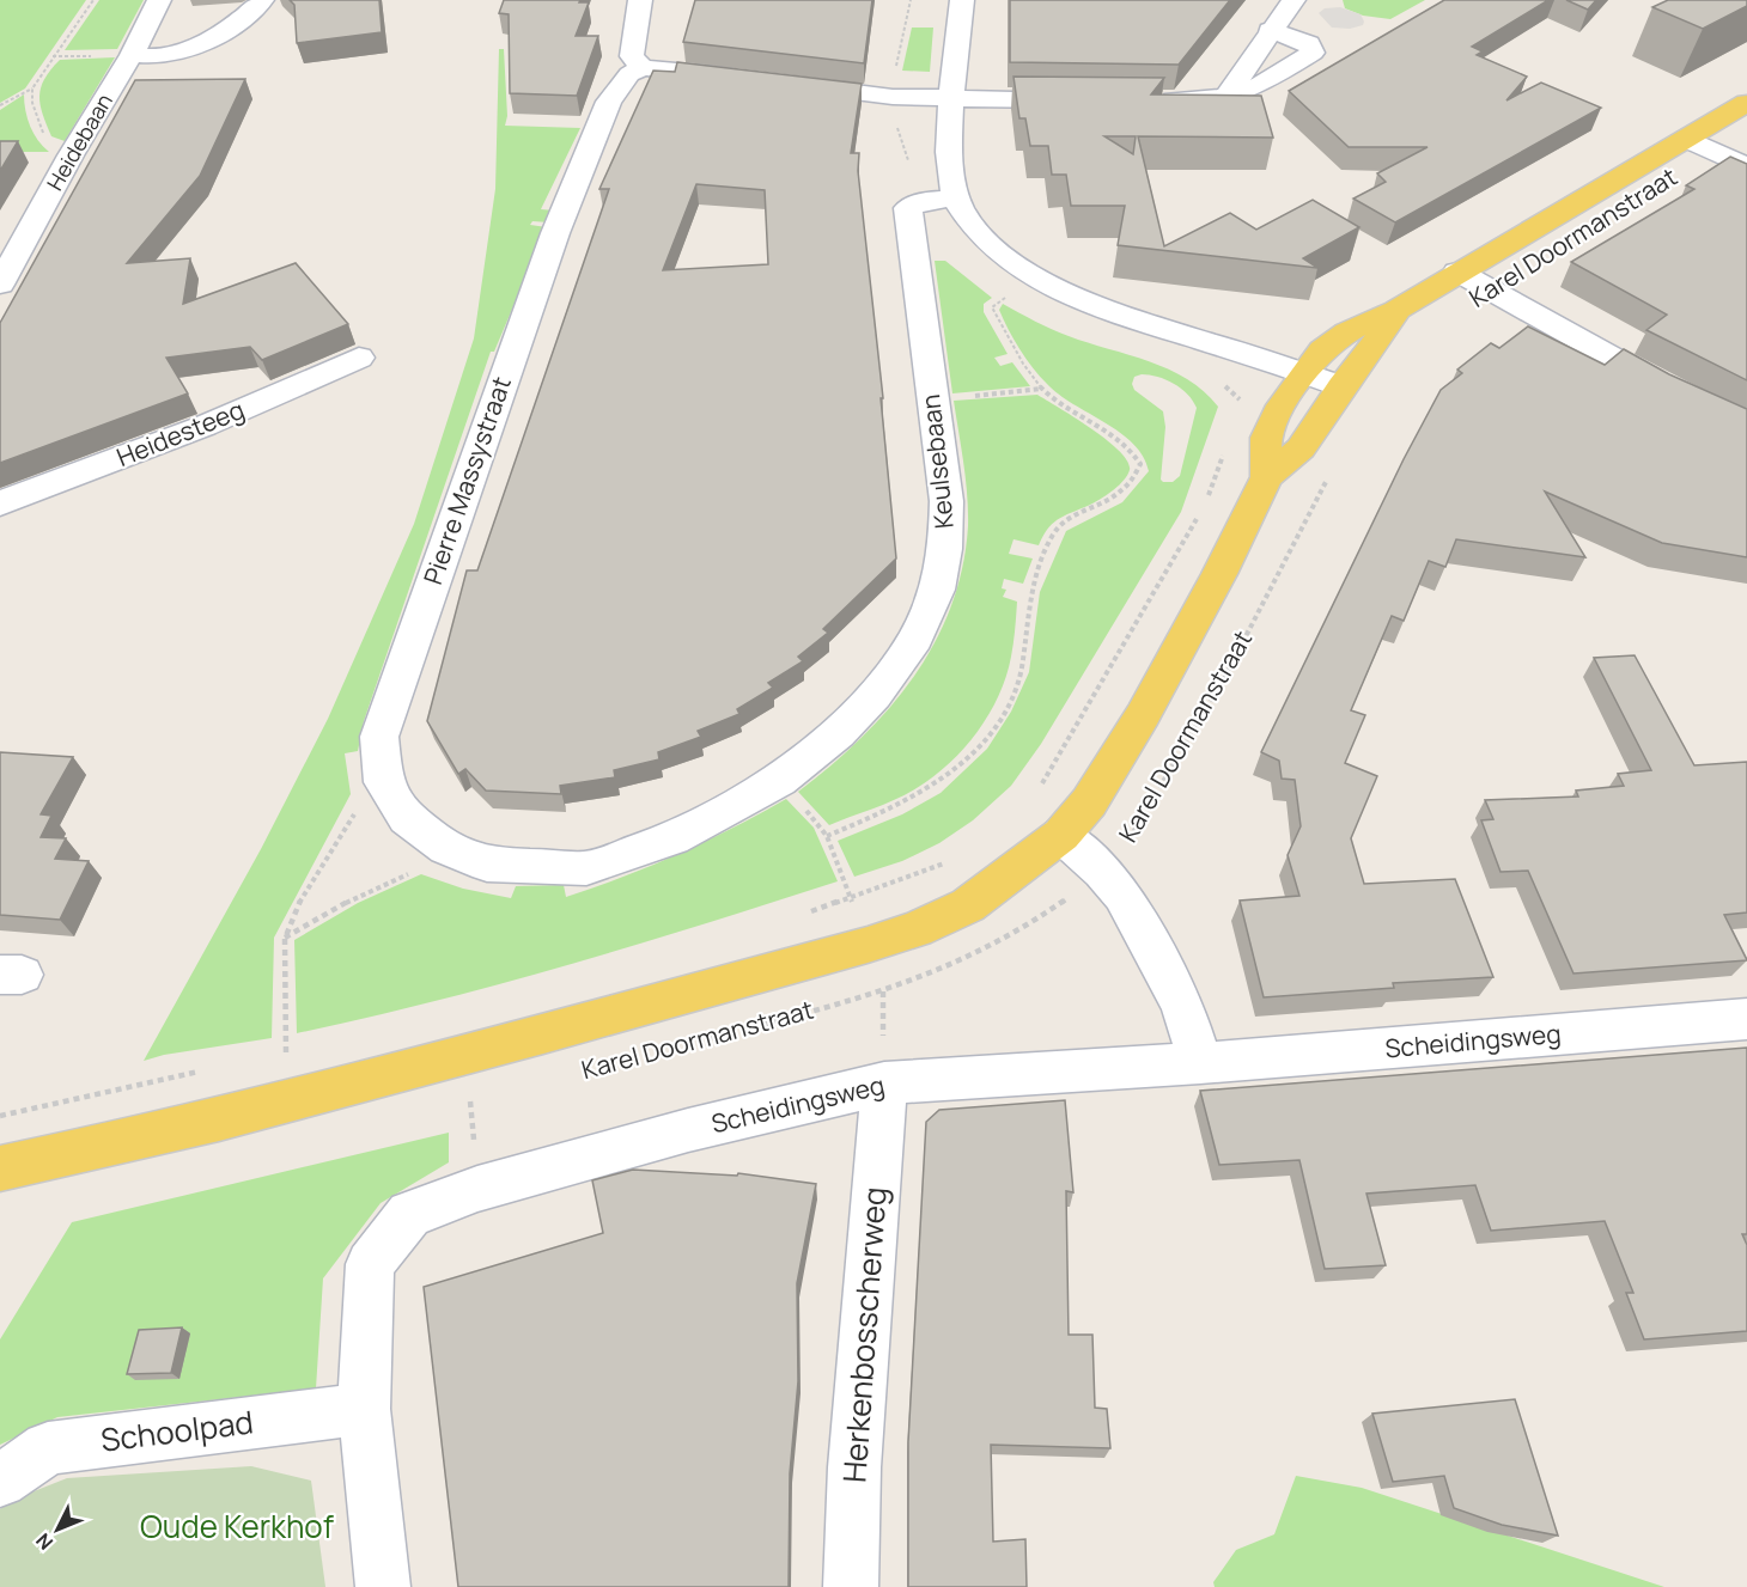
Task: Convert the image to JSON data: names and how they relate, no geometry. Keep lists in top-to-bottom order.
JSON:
{
  "streets": {
    "main road": ["Karel Doormanstraat"],
    "street": [
      "Heidebaan",
      "Heidesteeg",
      "Keulsebaan",
      "Pierre Massystraat",
      "Scheidingsweg",
      "Herkenbosscherweg",
      "Schoolpad"
    ]
  },
  "crossings": [
    ["Keulsebaan", "Pierre Massystraat"],
    ["Scheidingsweg", "Herkenbosscherweg"],
    ["Scheidingsweg", "Schoolpad"]
  ],
  "parks": ["Oude Kerkhof"],
  "north": "bottom left"
}
